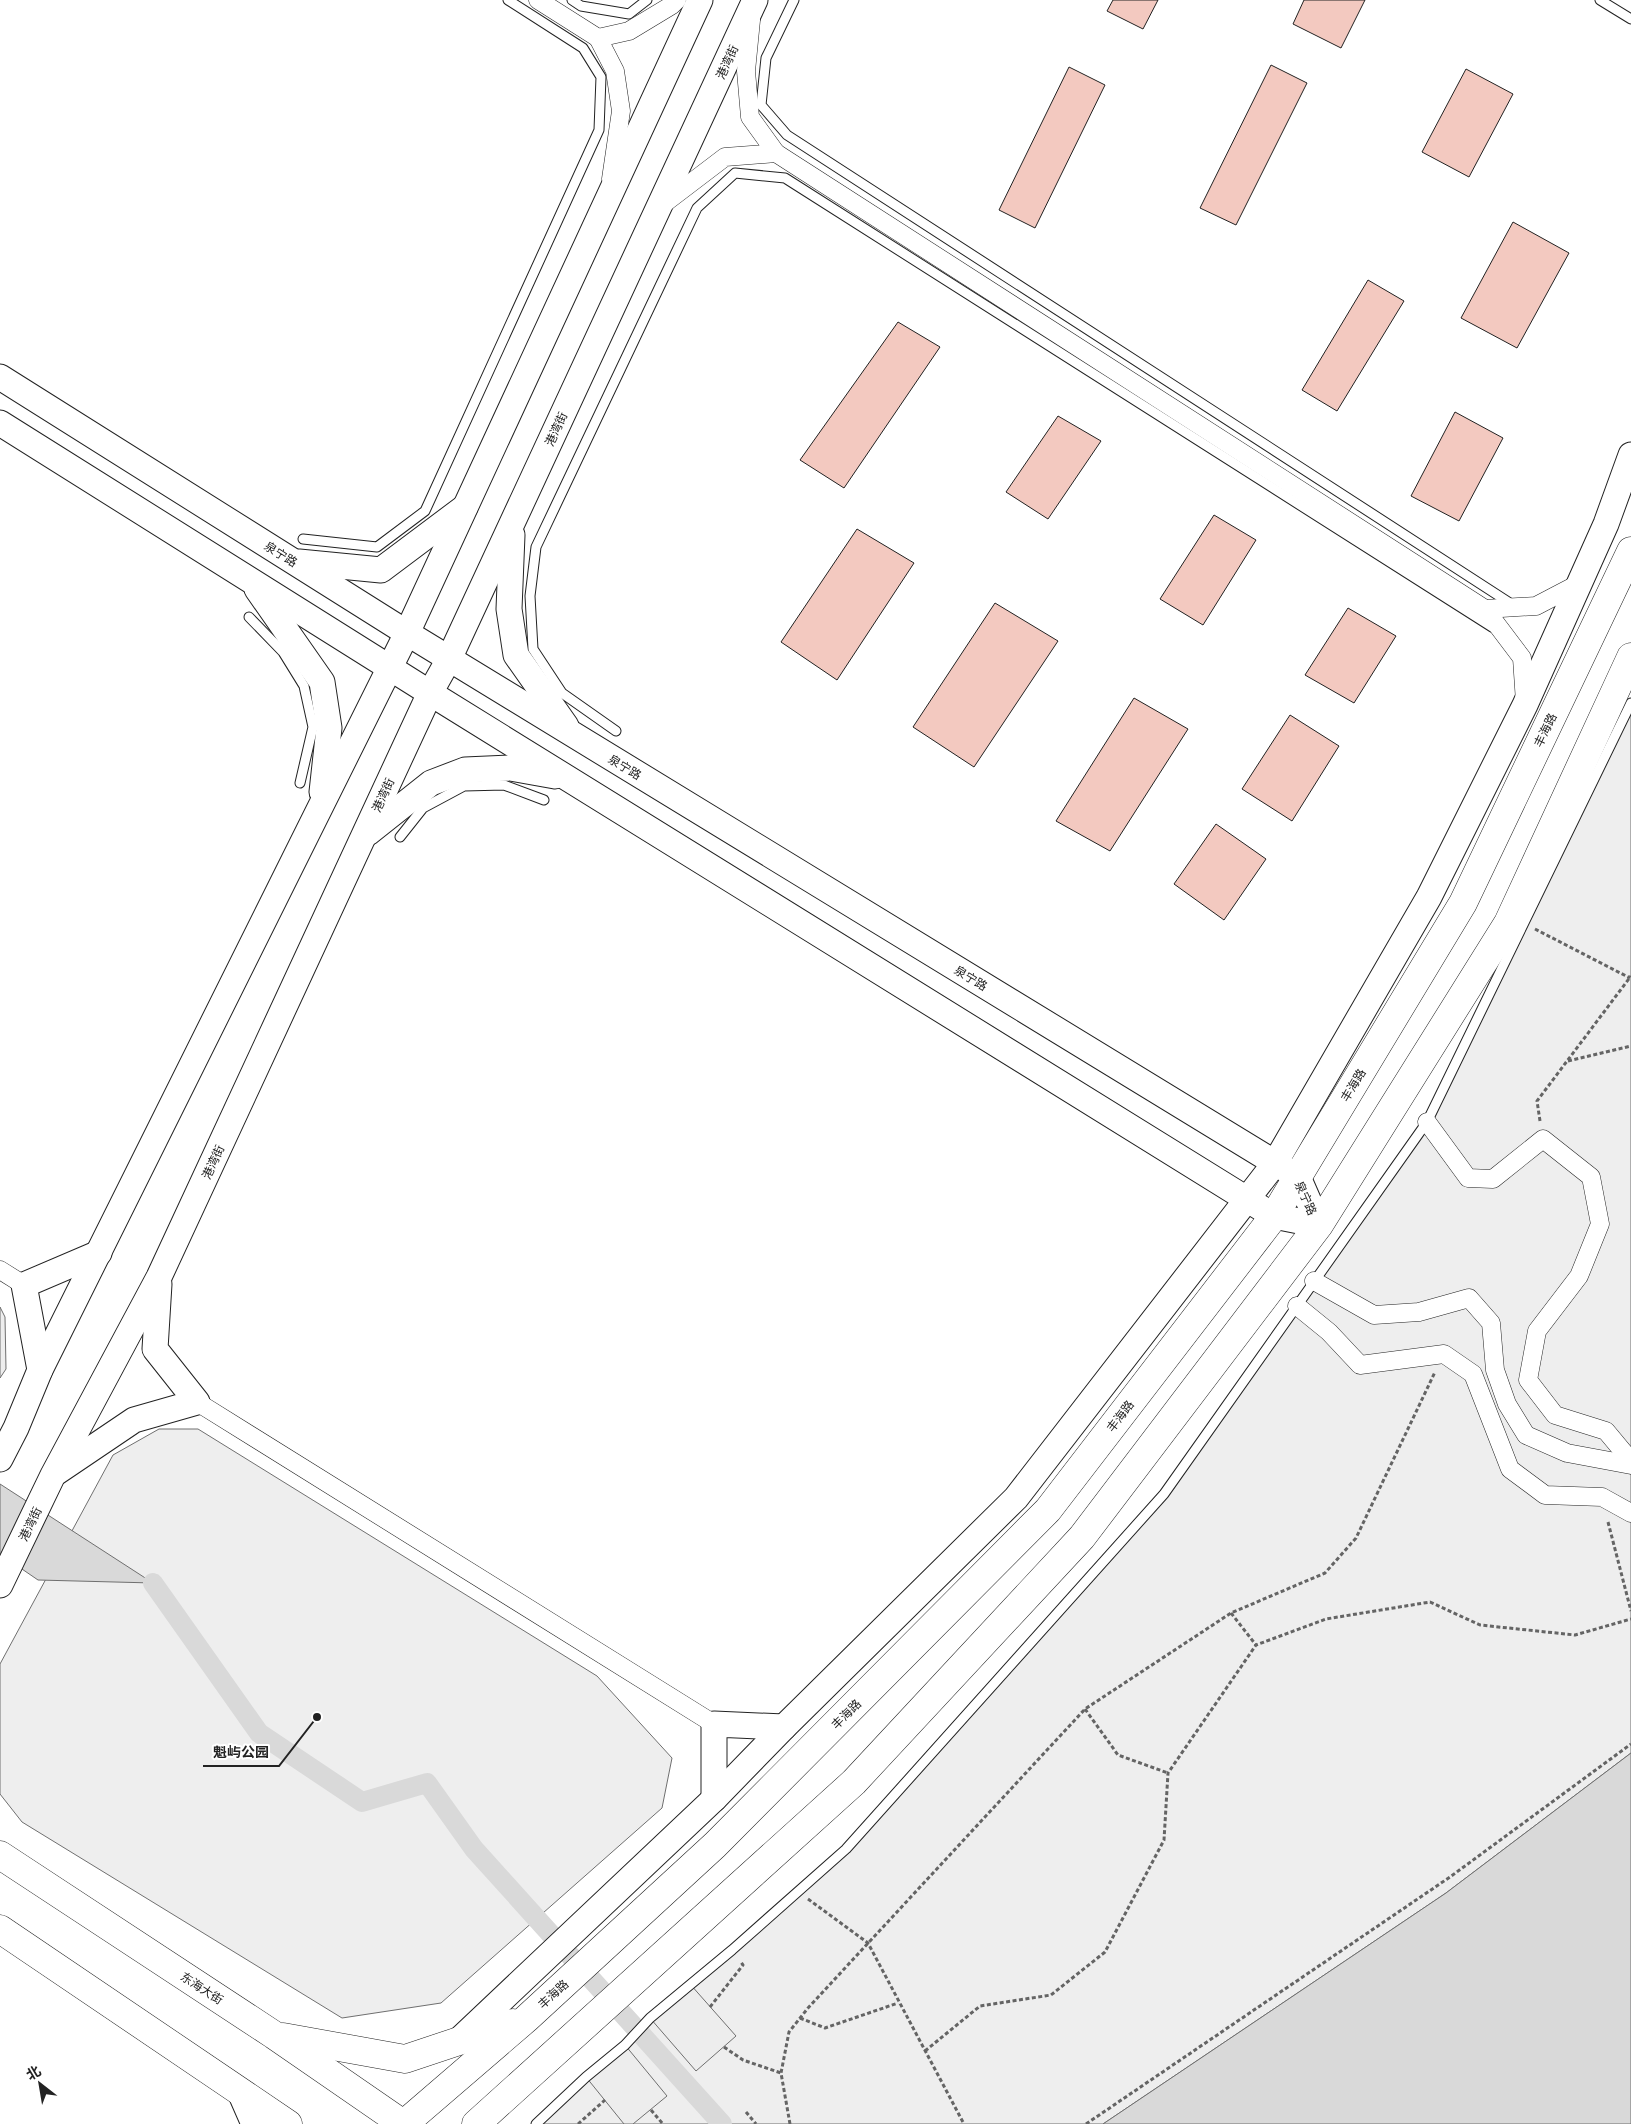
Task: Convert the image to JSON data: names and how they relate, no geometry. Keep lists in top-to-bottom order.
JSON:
{
  "streets": {
    "main road": ["丰海路", "东海大街"],
    "street": ["港湾街", "泉宁路"]
  },
  "crossings": [
    ["港湾街", "泉宁路"],
    ["泉宁路", "丰海路"],
    ["丰海路", "东海大街"]
  ],
  "places": ["魁屿公园"],
  "north": "top left"
}
